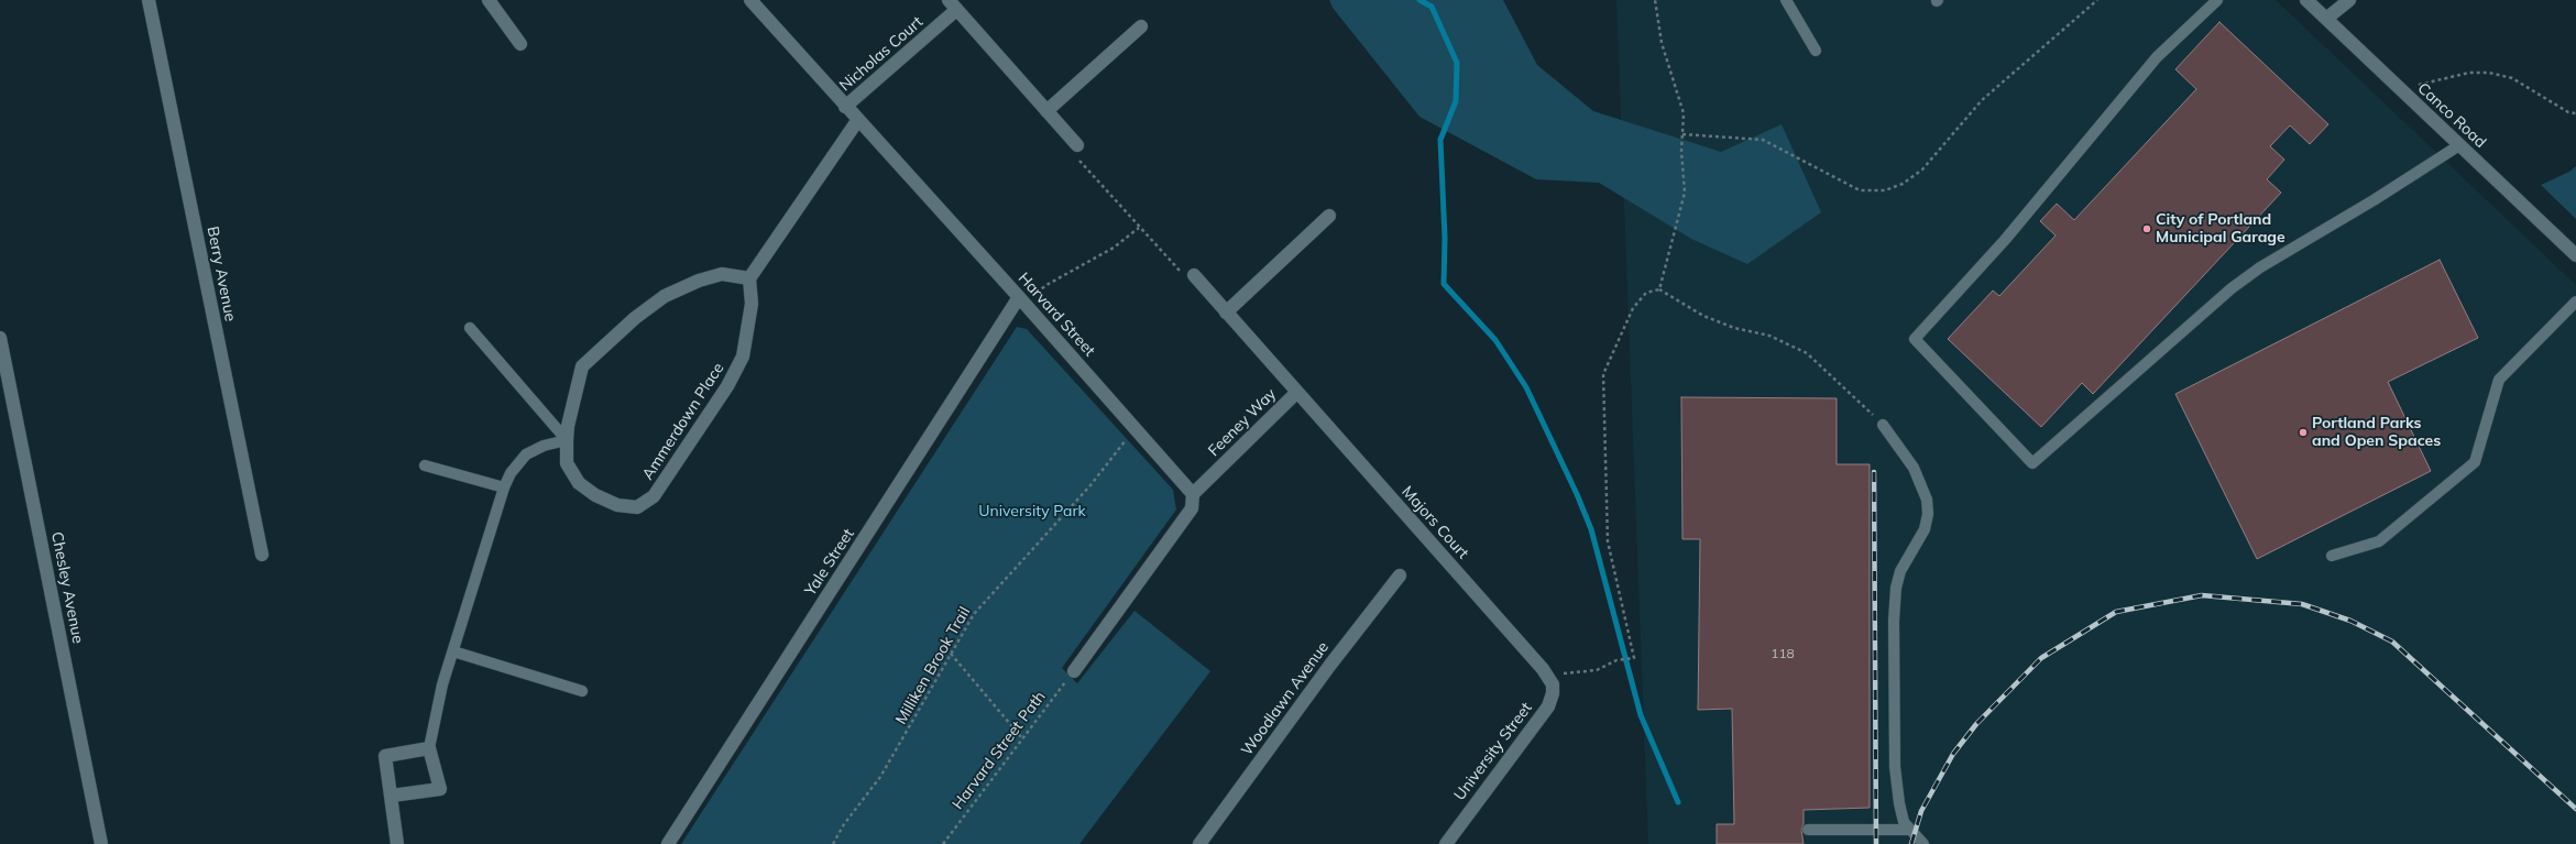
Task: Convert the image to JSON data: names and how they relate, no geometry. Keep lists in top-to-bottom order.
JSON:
{
  "streets": {
    "street": [
      "Nicholas Court",
      "Canco Road",
      "Berry Avenue",
      "Harvard Street",
      "Ammerdown Place",
      "Feeney Way",
      "Majors Court",
      "Yale Street",
      "Chesley Avenue",
      "Woodlawn Avenue",
      "University Street"
    ],
    "path": ["Milliken Brook Trail", "Harvard Street Path"]
  },
  "crossings": [
    ["Nicholas Court", "Harvard Street"],
    ["Harvard Street", "Feeney Way"],
    ["Harvard Street", "Yale Street"],
    ["Harvard Street", "Milliken Brook Trail"],
    ["Feeney Way", "Majors Court"],
    ["Majors Court", "University Street"]
  ],
  "parks": ["University Park"],
  "places": ["City of Portland Municipal Garage", "Portland Parks and Open Spaces"],
  "house_numbers": ["118"]
}
